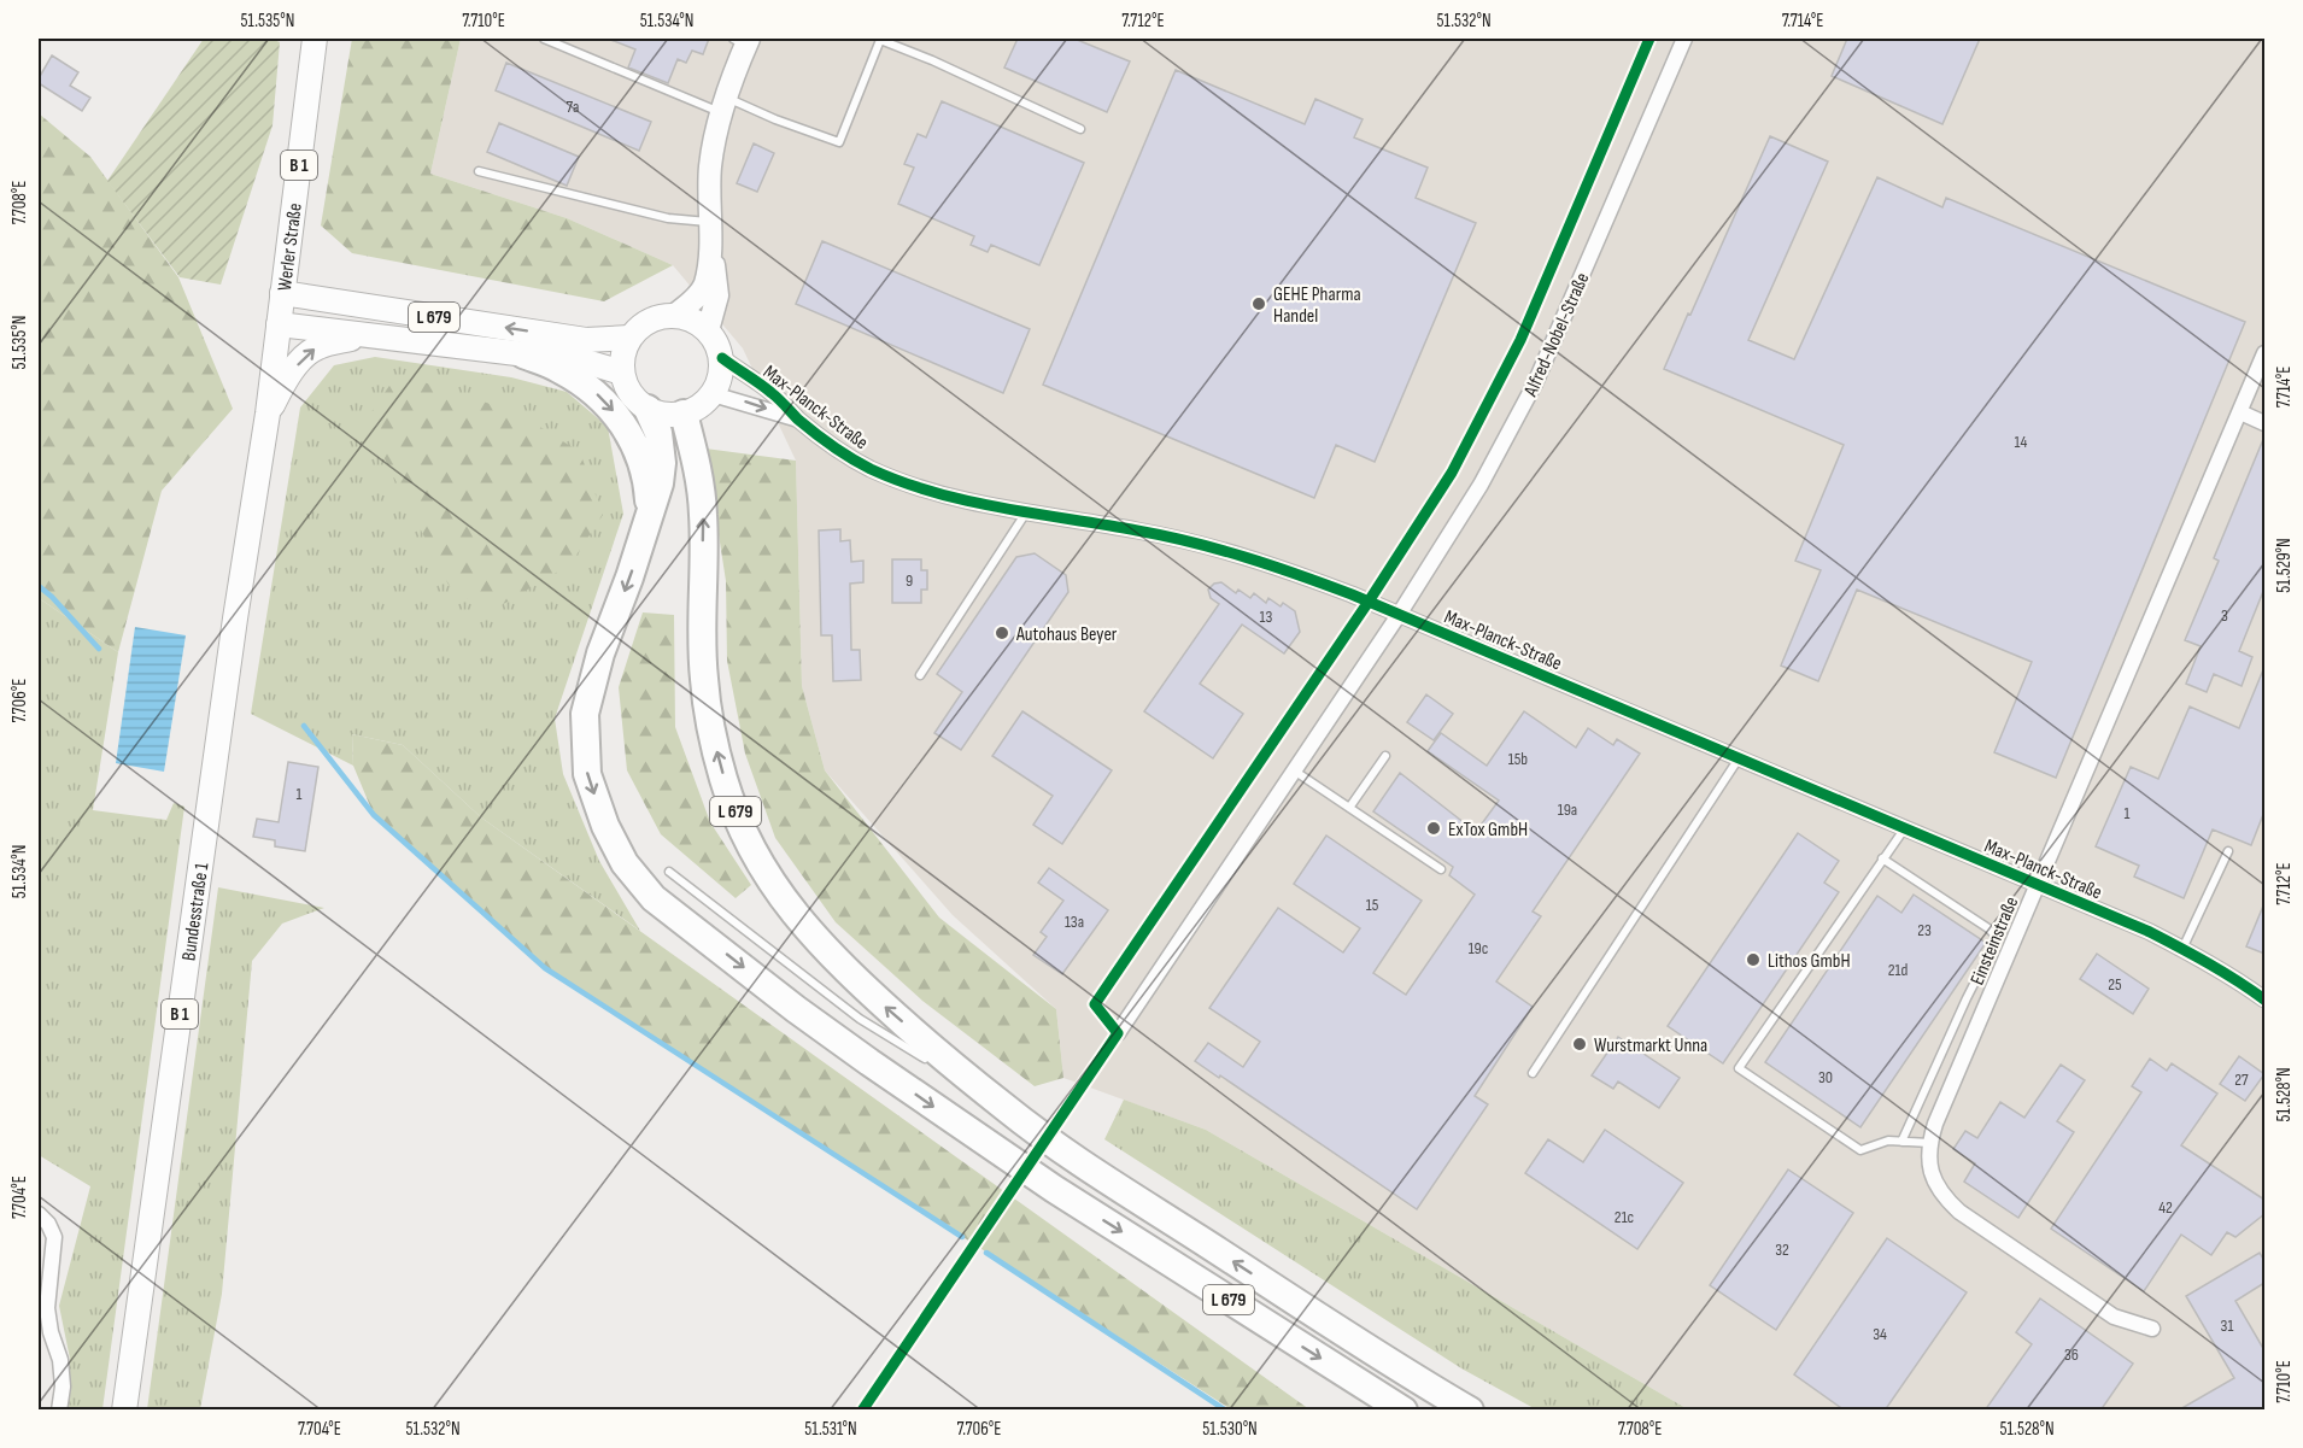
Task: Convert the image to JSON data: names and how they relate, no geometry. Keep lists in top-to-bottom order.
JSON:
{
  "streets": {
    "highway": ["L 679"],
    "main road": ["B 1", "Werler Straße", "Bundesstraße 1"],
    "street": ["Alfred-Nobel-Straße", "Max-Planck-Straße", "Einsteinstraße"]
  },
  "crossings": [
    ["B 1", "Werler Straße"],
    ["B 1", "L 679"],
    ["B 1", "Bundesstraße 1"],
    ["Werler Straße", "L 679"],
    ["Werler Straße", "Bundesstraße 1"],
    ["L 679", "Max-Planck-Straße"],
    ["Alfred-Nobel-Straße", "Max-Planck-Straße"],
    ["Max-Planck-Straße", "Einsteinstraße"]
  ],
  "places": [
    "GEHE Pharma Handel",
    "Autohaus Beyer",
    "ExTox GmbH",
    "Lithos GmbH",
    "Wurstmarkt Unna"
  ],
  "house_numbers": [
    "7a",
    "14",
    "9",
    "3",
    "13",
    "15b",
    "1",
    "19a",
    "1",
    "15",
    "13a",
    "23",
    "19c",
    "21d",
    "25",
    "30",
    "27",
    "42",
    "21c",
    "32",
    "31",
    "34",
    "36"
  ],
  "coordinates": [
    "51.535°N",
    "7.710°E",
    "51.534°N",
    "7.712°E",
    "51.532°N",
    "7.714°E",
    "7.708°E",
    "51.529°N",
    "7.706°E",
    "51.528°N",
    "7.704°E",
    "51.531°N",
    "51.530°N"
  ]
}
